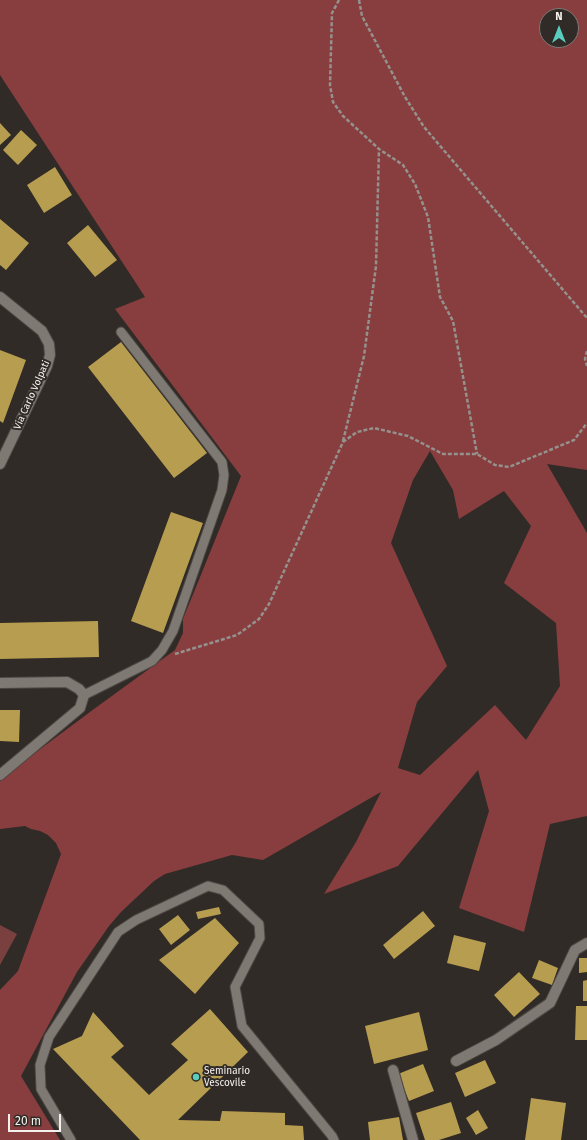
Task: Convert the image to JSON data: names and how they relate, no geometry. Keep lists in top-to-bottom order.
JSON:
{
  "streets": {
    "street": ["Via Carlo Volpati"]
  },
  "places": ["Seminario Vescovile"],
  "scale_bar": "20 m",
  "north": "top"
}
